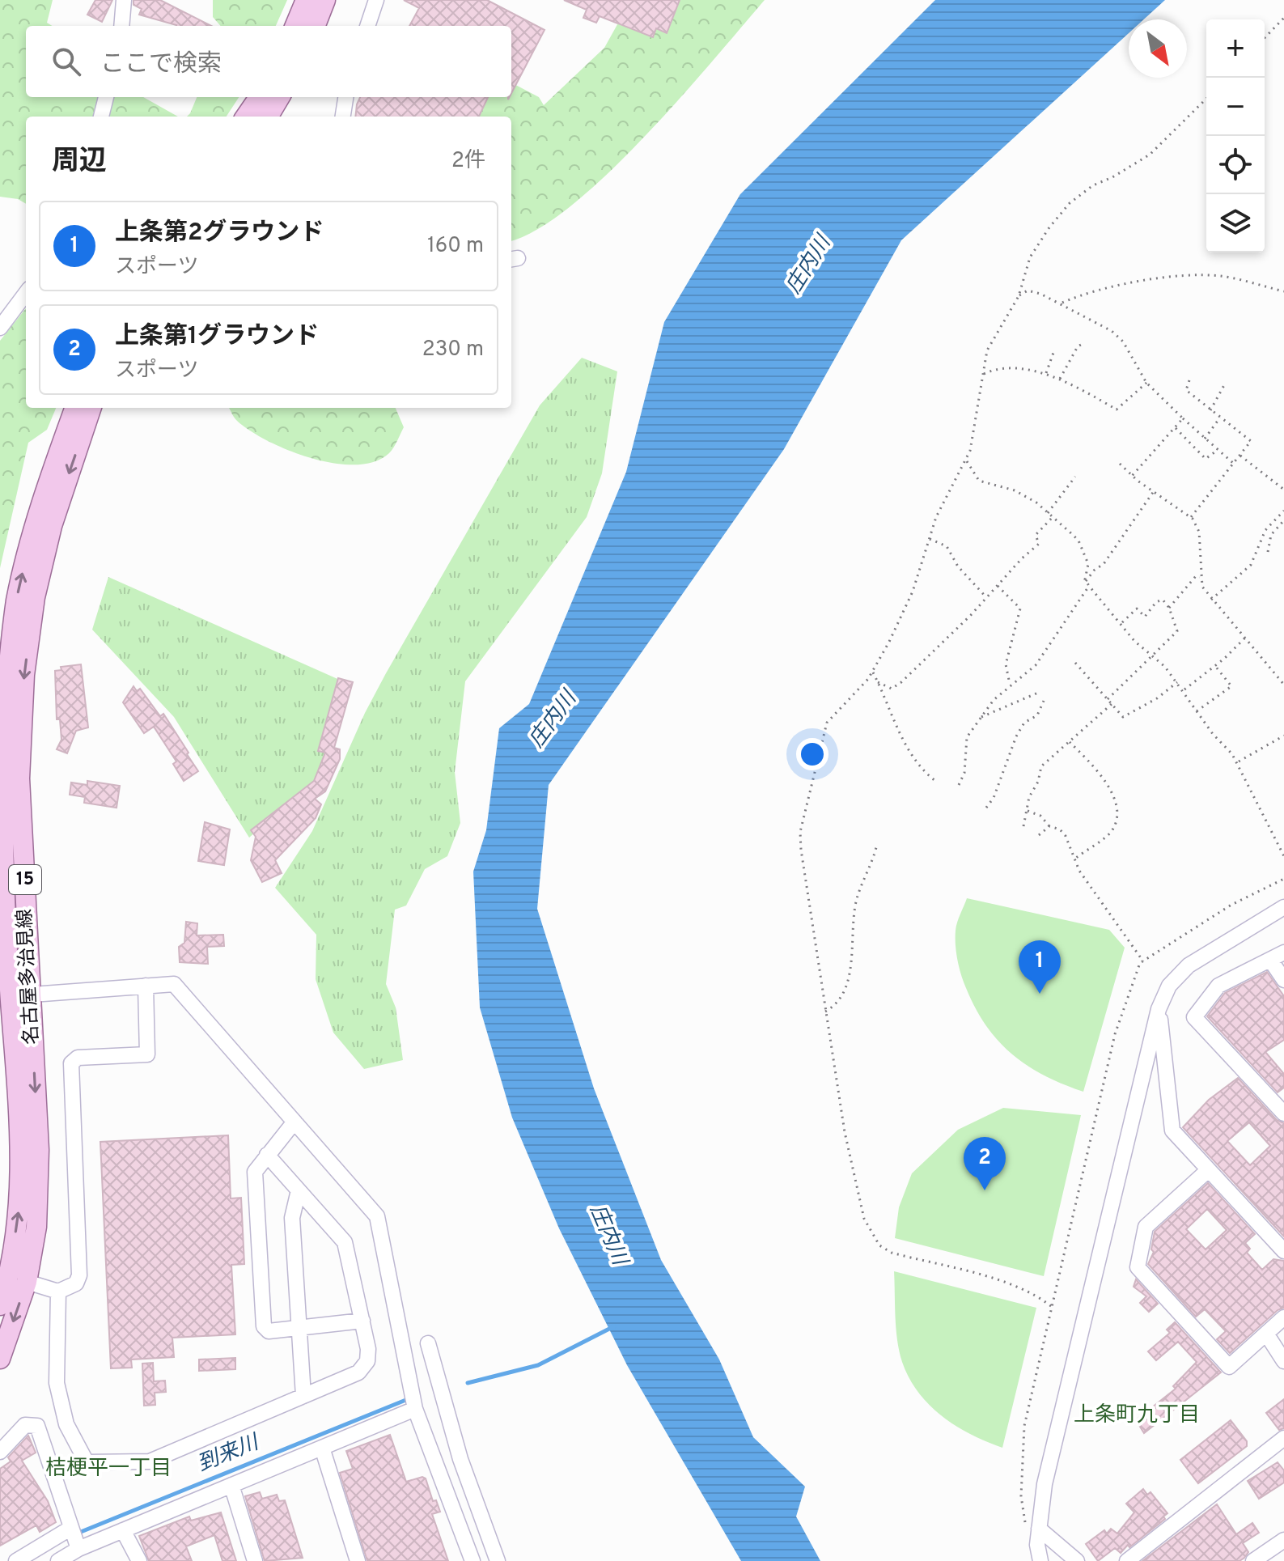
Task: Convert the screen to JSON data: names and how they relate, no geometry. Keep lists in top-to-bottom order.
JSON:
{
  "streets": {
    "main road": ["15", "名古屋多治見線"]
  },
  "districts": ["上条町九丁目", "桔梗平一丁目"],
  "water": ["庄内川", "到来川"],
  "north": "bottom right",
  "page": {
    "map_buttons": ["+", "−"],
    "search": "ここで検索",
    "heading": ["周辺", "2件"],
    "list": [
      {
        "mark": "1",
        "name": "上条第2グラウンド",
        "note": "スポーツ",
        "value": "160 m"
      },
      {
        "mark": "2",
        "name": "上条第1グラウンド",
        "note": "スポーツ",
        "value": "230 m"
      }
    ],
    "pins": ["1", "2"]
  }
}
